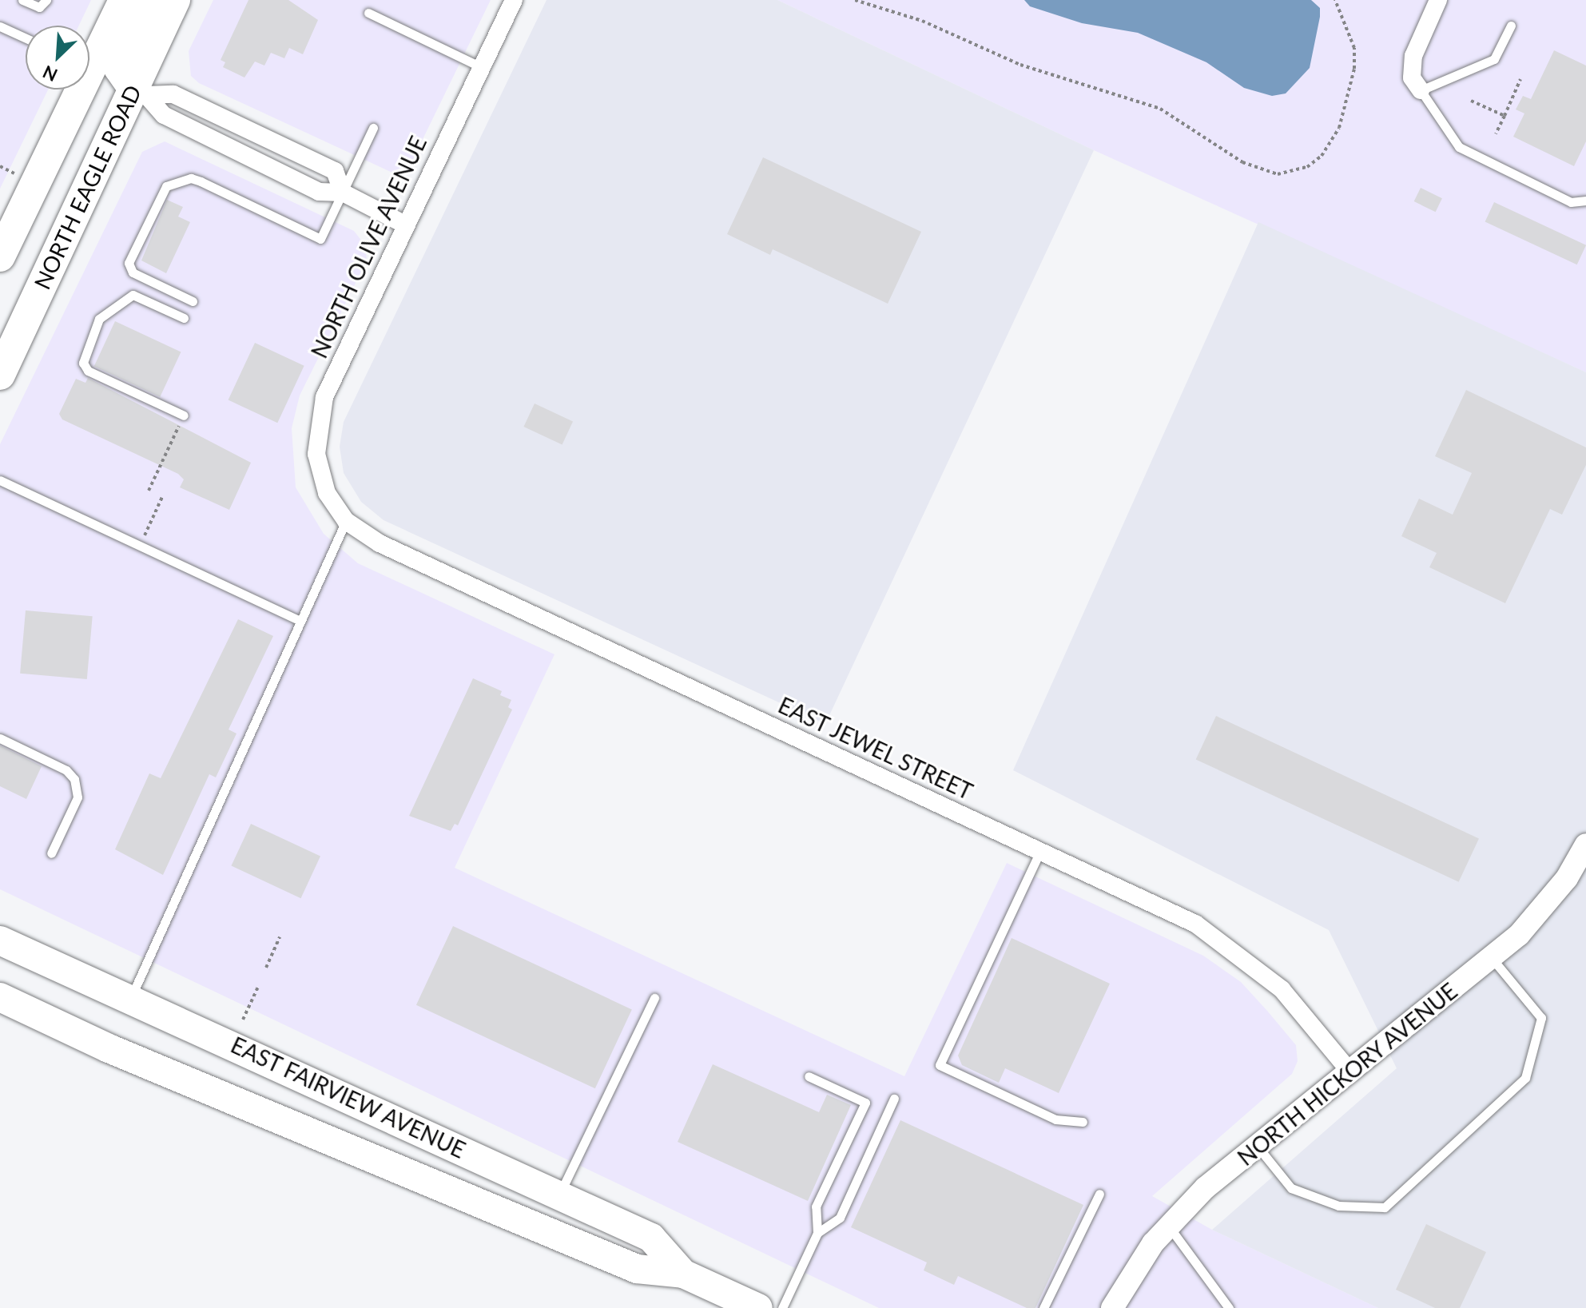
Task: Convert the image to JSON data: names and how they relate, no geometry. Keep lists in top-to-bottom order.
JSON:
{
  "streets": {
    "highway": ["NORTH EAGLE ROAD"],
    "main road": ["EAST FAIRVIEW AVENUE"],
    "street": ["NORTH OLIVE AVENUE", "EAST JEWEL STREET", "NORTH HICKORY AVENUE"]
  },
  "crossings": [
    ["NORTH OLIVE AVENUE", "EAST JEWEL STREET"],
    ["EAST JEWEL STREET", "NORTH HICKORY AVENUE"]
  ],
  "north": "bottom left"
}
